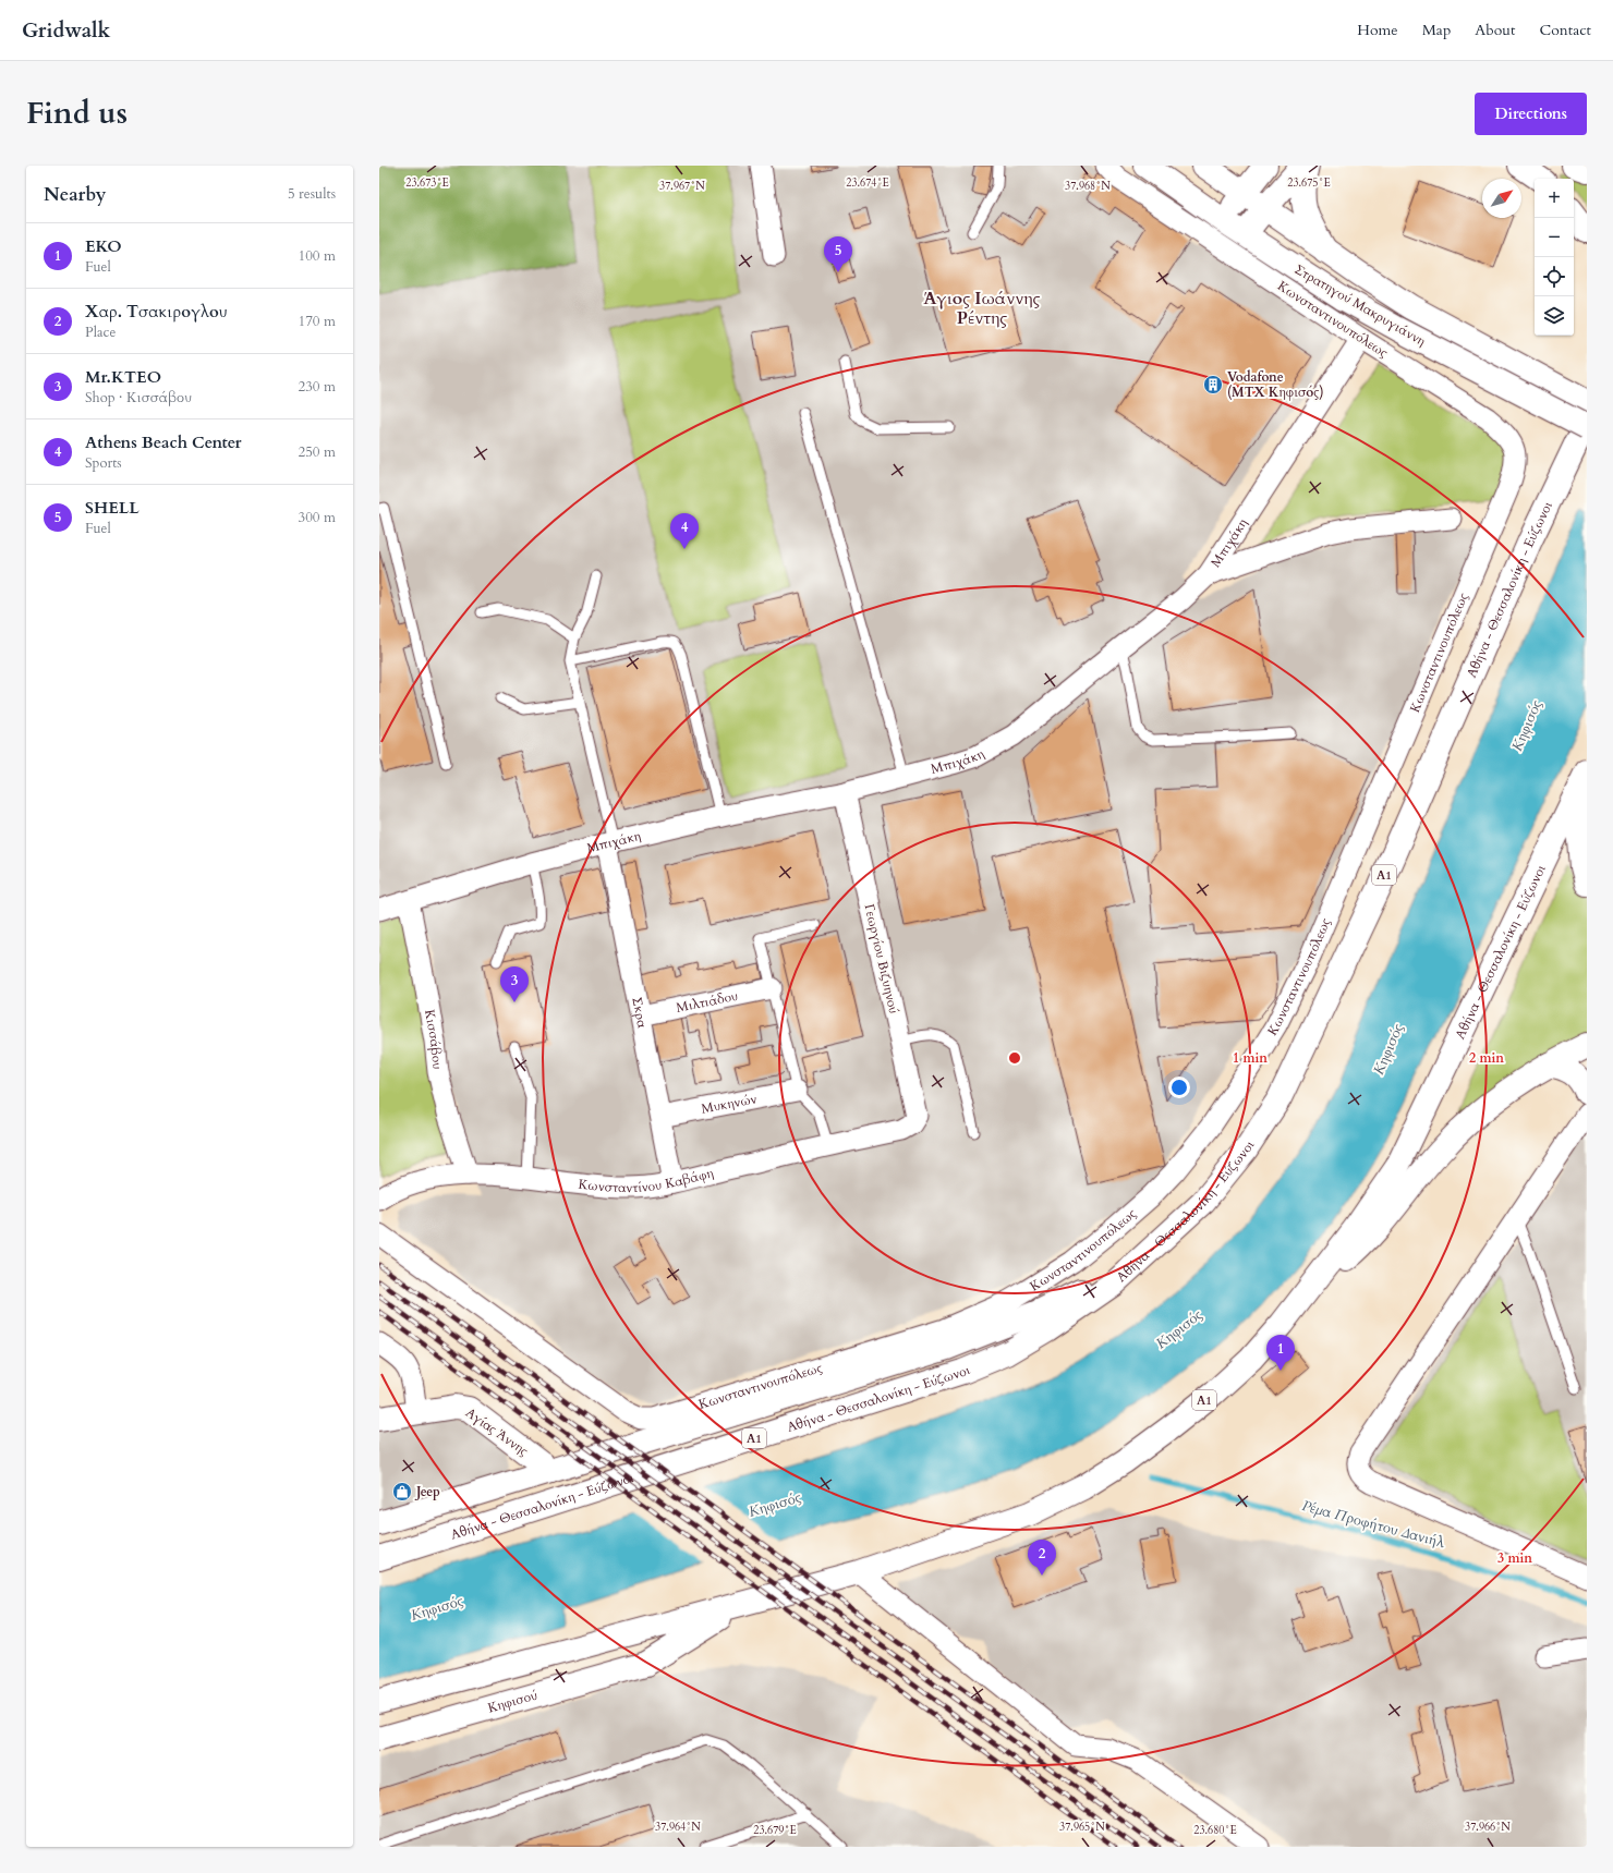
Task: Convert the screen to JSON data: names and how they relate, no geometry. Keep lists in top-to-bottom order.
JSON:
{
  "streets": {
    "main road": [
      "Στρατηγού Μακρυγιάννη",
      "Αθήνα - Θεσσαλονίκη - Εύζωνοι",
      "Α1",
      "Αγίας Άννης",
      "Κηφισού"
    ],
    "street": [
      "Κωνσταντινουπόλεως",
      "Μπιχάκη",
      "Γεωργίου Βιζυηνού",
      "Μιλτιάδου",
      "Σκρα",
      "Κισσάβου",
      "Μυκηνών",
      "Κωνσταντίνου Καβάφη"
    ]
  },
  "crossings": [
    ["Κωνσταντινουπόλεως", "Μπιχάκη"],
    ["Μπιχάκη", "Γεωργίου Βιζυηνού"],
    ["Μπιχάκη", "Σκρα"],
    ["Μπιχάκη", "Κισσάβου"],
    ["Αθήνα - Θεσσαλονίκη - Εύζωνοι", "Κηφισού"],
    ["Γεωργίου Βιζυηνού", "Κωνσταντίνου Καβάφη"],
    ["Μιλτιάδου", "Σκρα"],
    ["Σκρα", "Μυκηνών"],
    ["Σκρα", "Κωνσταντίνου Καβάφη"],
    ["Κισσάβου", "Κωνσταντίνου Καβάφη"]
  ],
  "districts": ["Άγιος Ιωάννης Ρέντης"],
  "water": ["Κηφισός", "Ρέμα Προφήτου Δανιήλ"],
  "places": {
    "building": ["Vodafone (MTX Κηφισός)"],
    "shop": ["Jeep"]
  },
  "north": "top right",
  "page": {
    "header": "Gridwalk",
    "nav": [
      "Home",
      "Map",
      "About",
      "Contact"
    ],
    "title": "Find us",
    "buttons": "Directions",
    "heading": ["Nearby", "5 results"],
    "map_buttons": ["+", "−"],
    "list": [
      {
        "mark": "1",
        "name": "EKO",
        "note": "Fuel",
        "value": "100 m"
      },
      {
        "mark": "2",
        "name": "Χαρ. Τσακιρογλου",
        "note": "Place",
        "value": "170 m"
      },
      {
        "mark": "3",
        "name": "Mr.KTEO",
        "note": "Shop · Κισσάβου",
        "value": "230 m"
      },
      {
        "mark": "4",
        "name": "Athens Beach Center",
        "note": "Sports",
        "value": "250 m"
      },
      {
        "mark": "5",
        "name": "SHELL",
        "note": "Fuel",
        "value": "300 m"
      }
    ],
    "pins": [
      "5",
      "4",
      "3",
      "1",
      "2"
    ]
  },
  "coordinates": [
    "23.673°E",
    "23.674°E",
    "23.675°E",
    "37.967°N",
    "37.968°N",
    "37.964°N",
    "37.965°N",
    "37.966°N",
    "23.679°E",
    "23.680°E"
  ],
  "rings": ["1 min", "2 min", "3 min"]
}
